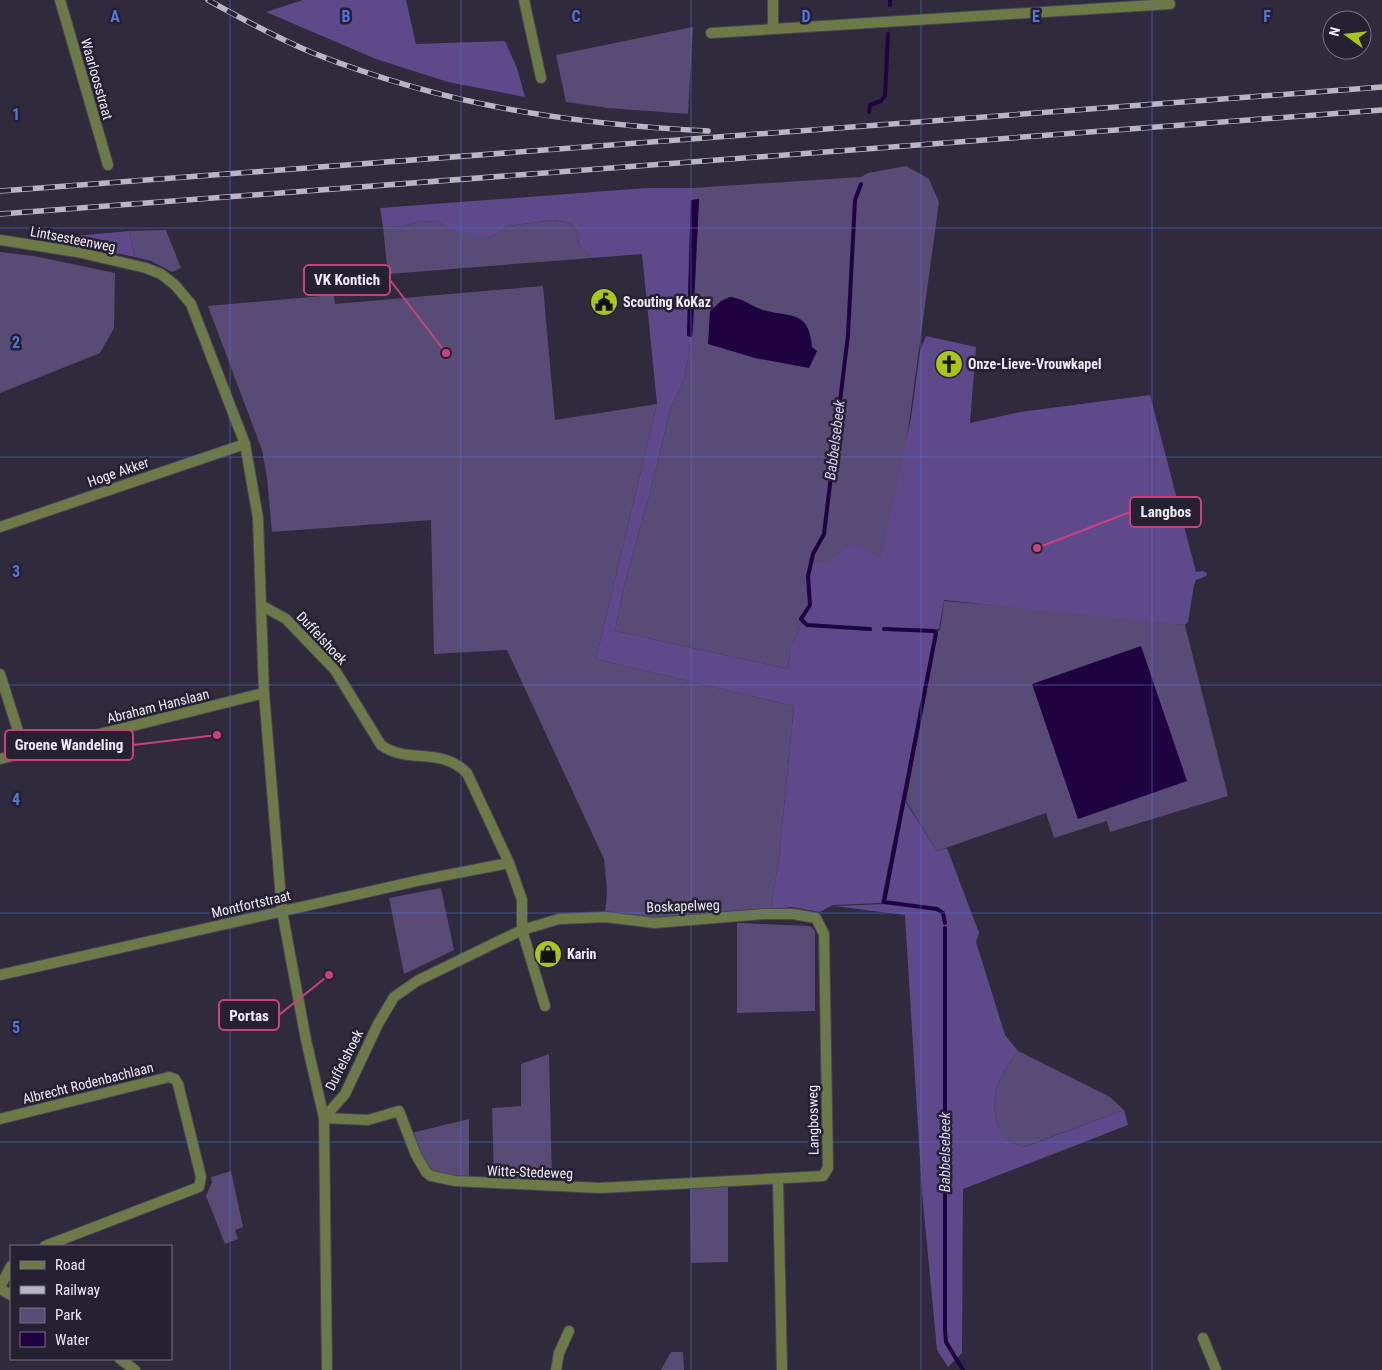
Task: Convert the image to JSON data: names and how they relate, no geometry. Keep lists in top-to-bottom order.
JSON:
{
  "streets": {
    "street": [
      "Waarloosstraat",
      "Lintsesteenweg",
      "Hoge Akker",
      "Duffelshoek",
      "Abraham Hanslaan",
      "Montfortstraat",
      "Boskapelweg",
      "Albrecht Rodenbachlaan",
      "Langbosweg",
      "Witte-Stedeweg"
    ]
  },
  "crossings": [
    ["Lintsesteenweg", "Hoge Akker"],
    ["Duffelshoek", "Montfortstraat"],
    ["Duffelshoek", "Boskapelweg"],
    ["Duffelshoek", "Witte-Stedeweg"],
    ["Boskapelweg", "Langbosweg"],
    ["Langbosweg", "Witte-Stedeweg"]
  ],
  "water": ["Babbelsebeek"],
  "places": {
    "public building": ["Scouting KoKaz"],
    "other": [
      "VK Kontich",
      "Langbos",
      "Groene Wandeling",
      "Portas"
    ],
    "church": ["Onze-Lieve-Vrouwkapel"],
    "shop": ["Karin"]
  },
  "legend": [
    "Road",
    "Railway",
    "Park",
    "Water"
  ],
  "north": "left",
  "grid": {
    "columns": [
      "A",
      "B",
      "C",
      "D",
      "E",
      "F"
    ],
    "rows": [
      "1",
      "2",
      "3",
      "4",
      "5"
    ]
  }
}
